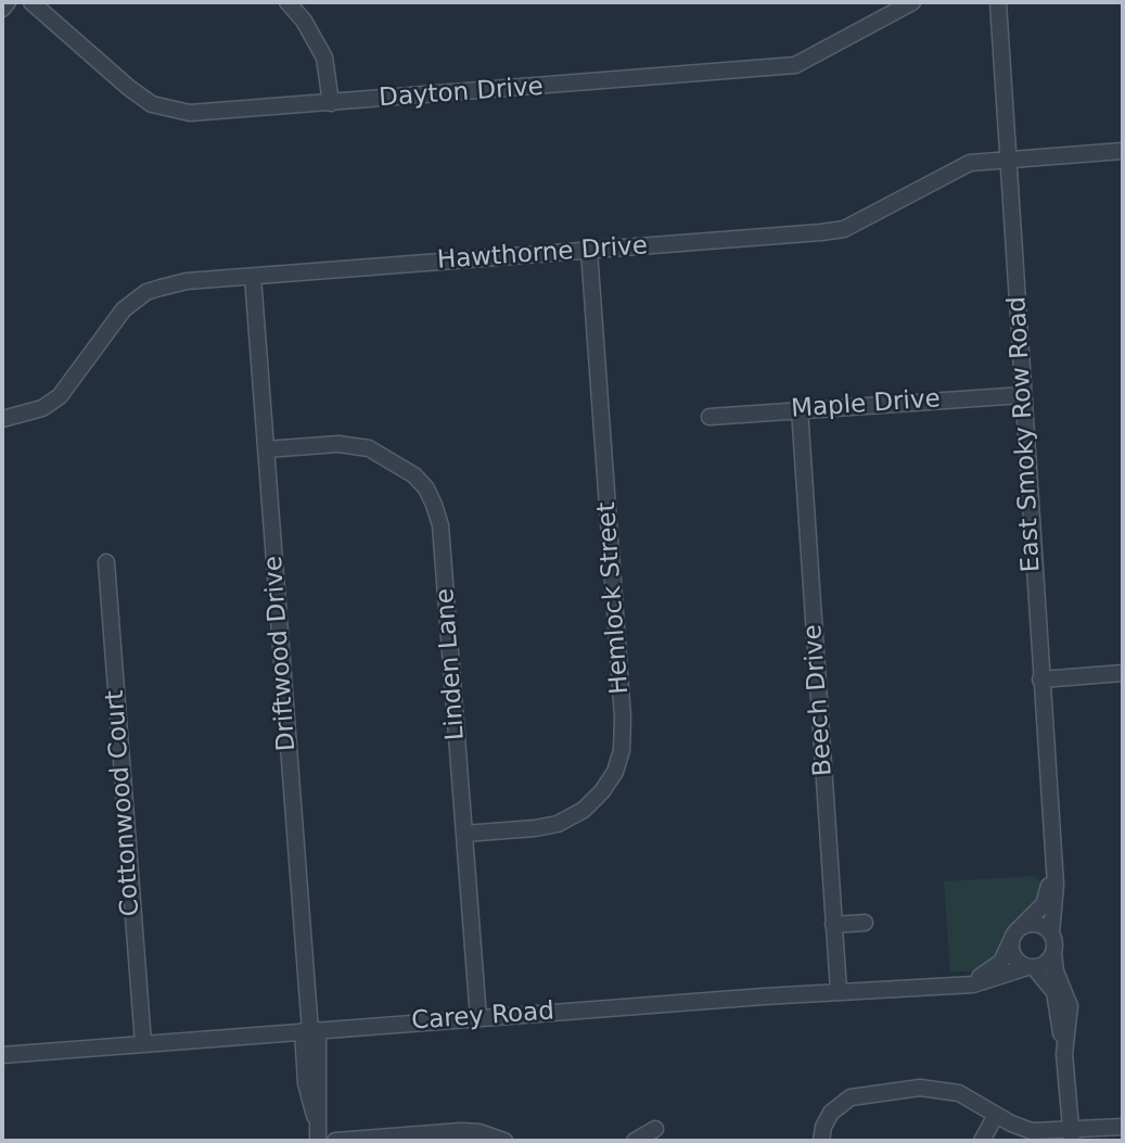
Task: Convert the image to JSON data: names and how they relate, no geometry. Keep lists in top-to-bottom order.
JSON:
{
  "streets": {
    "street": [
      "Dayton Drive",
      "Hawthorne Drive",
      "Maple Drive",
      "East Smoky Row Road",
      "Hemlock Street",
      "Driftwood Drive",
      "Linden Lane",
      "Beech Drive",
      "Cottonwood Court",
      "Carey Road"
    ]
  },
  "crossings": [
    ["Hawthorne Drive", "East Smoky Row Road"],
    ["Hawthorne Drive", "Hemlock Street"],
    ["Hawthorne Drive", "Driftwood Drive"],
    ["Maple Drive", "East Smoky Row Road"],
    ["Maple Drive", "Beech Drive"],
    ["East Smoky Row Road", "Carey Road"],
    ["Hemlock Street", "Linden Lane"],
    ["Driftwood Drive", "Linden Lane"],
    ["Driftwood Drive", "Carey Road"],
    ["Linden Lane", "Carey Road"],
    ["Beech Drive", "Carey Road"],
    ["Cottonwood Court", "Carey Road"]
  ]
}
